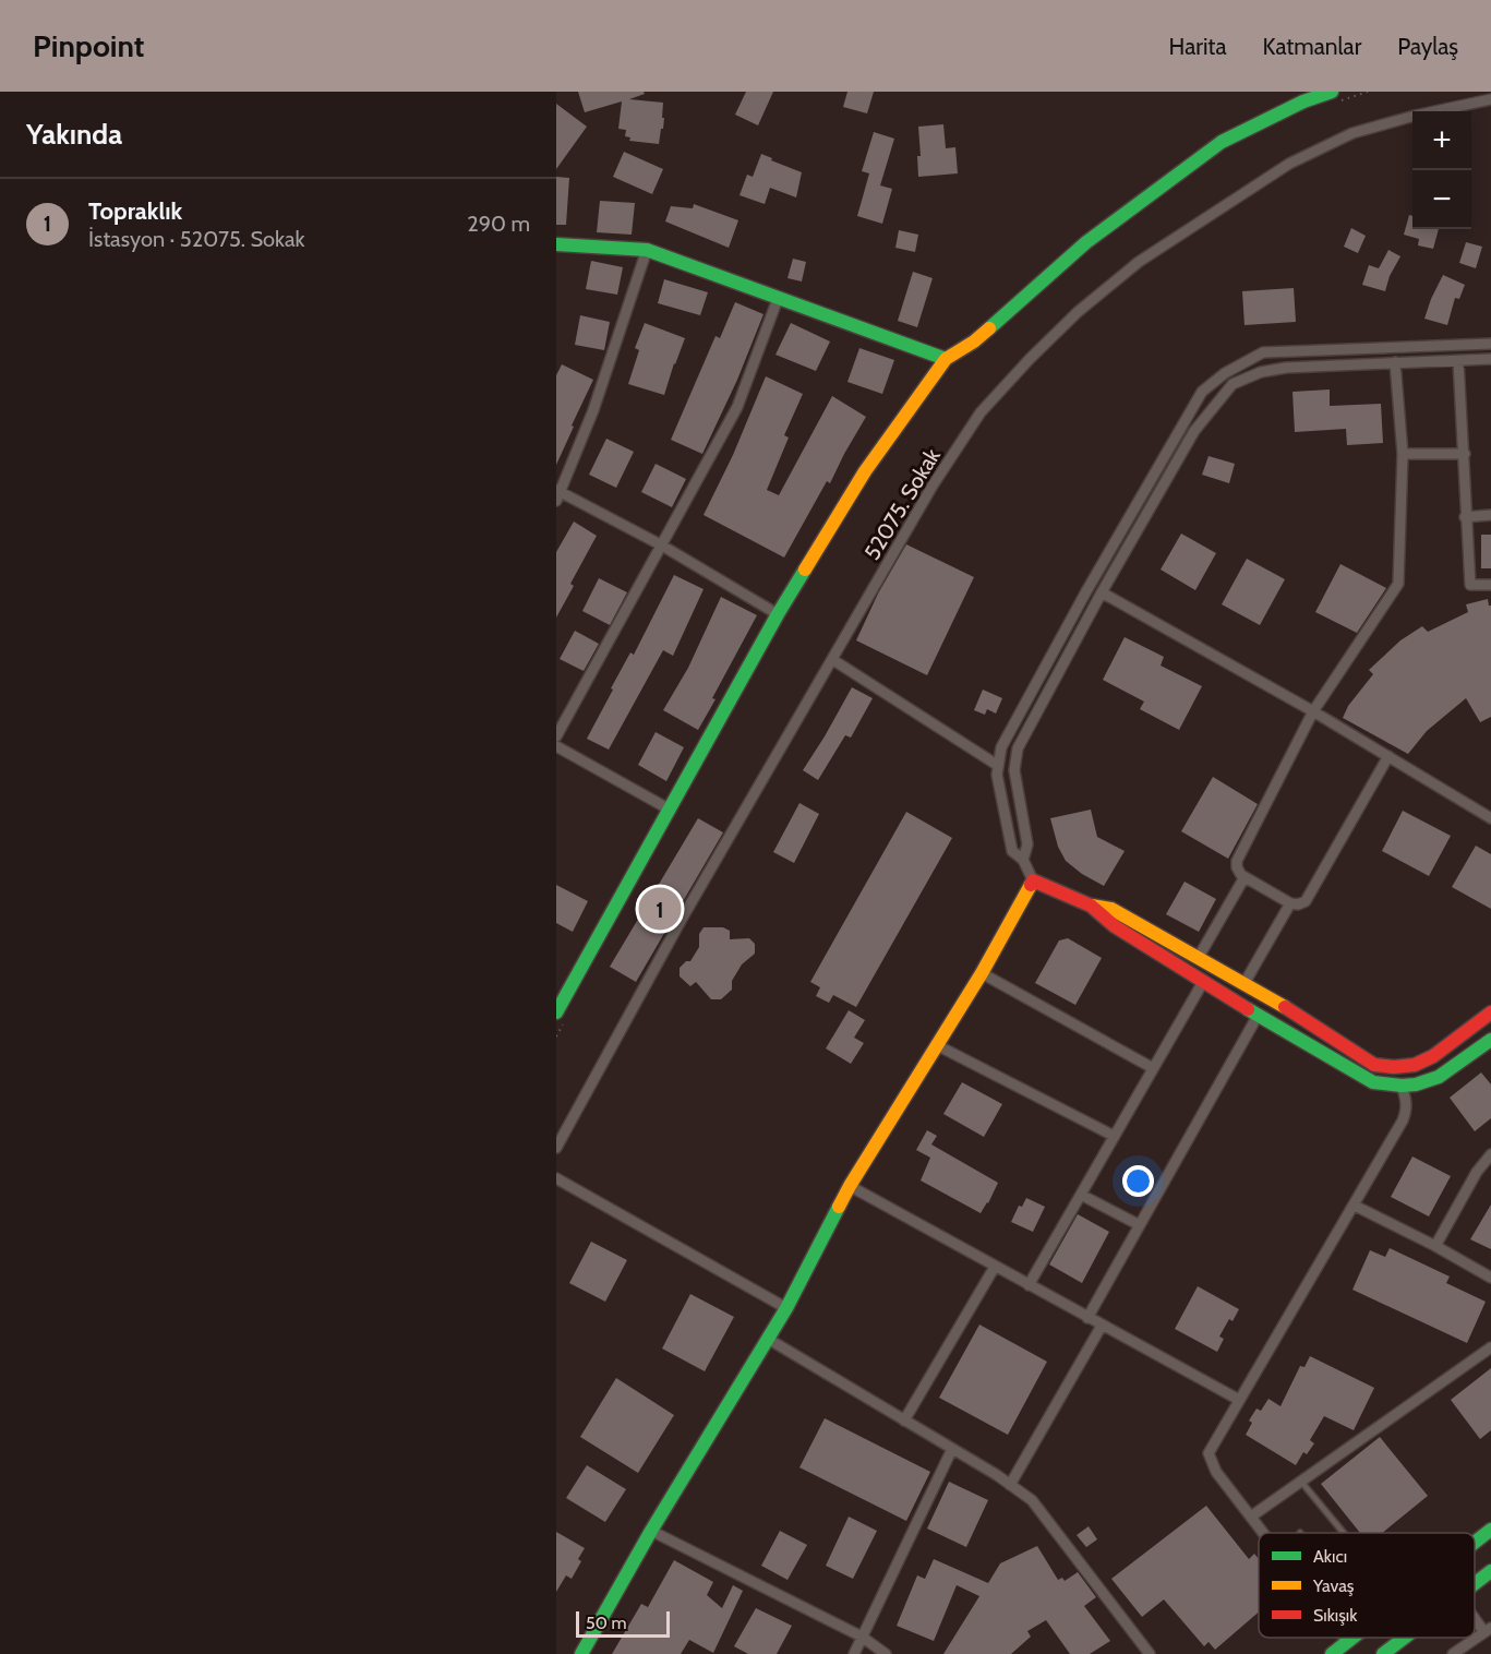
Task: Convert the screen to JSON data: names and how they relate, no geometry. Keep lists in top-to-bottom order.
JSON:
{
  "streets": {
    "street": ["52075. Sokak"]
  },
  "legend": ["Akıcı", "Yavaş", "Sıkışık"],
  "scale_bar": "50 m",
  "page": {
    "header": "Pinpoint",
    "nav": ["Harita", "Katmanlar", "Paylaş"],
    "heading": "Yakında",
    "map_buttons": ["+", "−"],
    "list": [
      {
        "mark": "1",
        "name": "Topraklık",
        "note": "İstasyon · 52075. Sokak",
        "value": "290 m"
      }
    ],
    "pins": "1",
    "scale": "50 m"
  }
}
